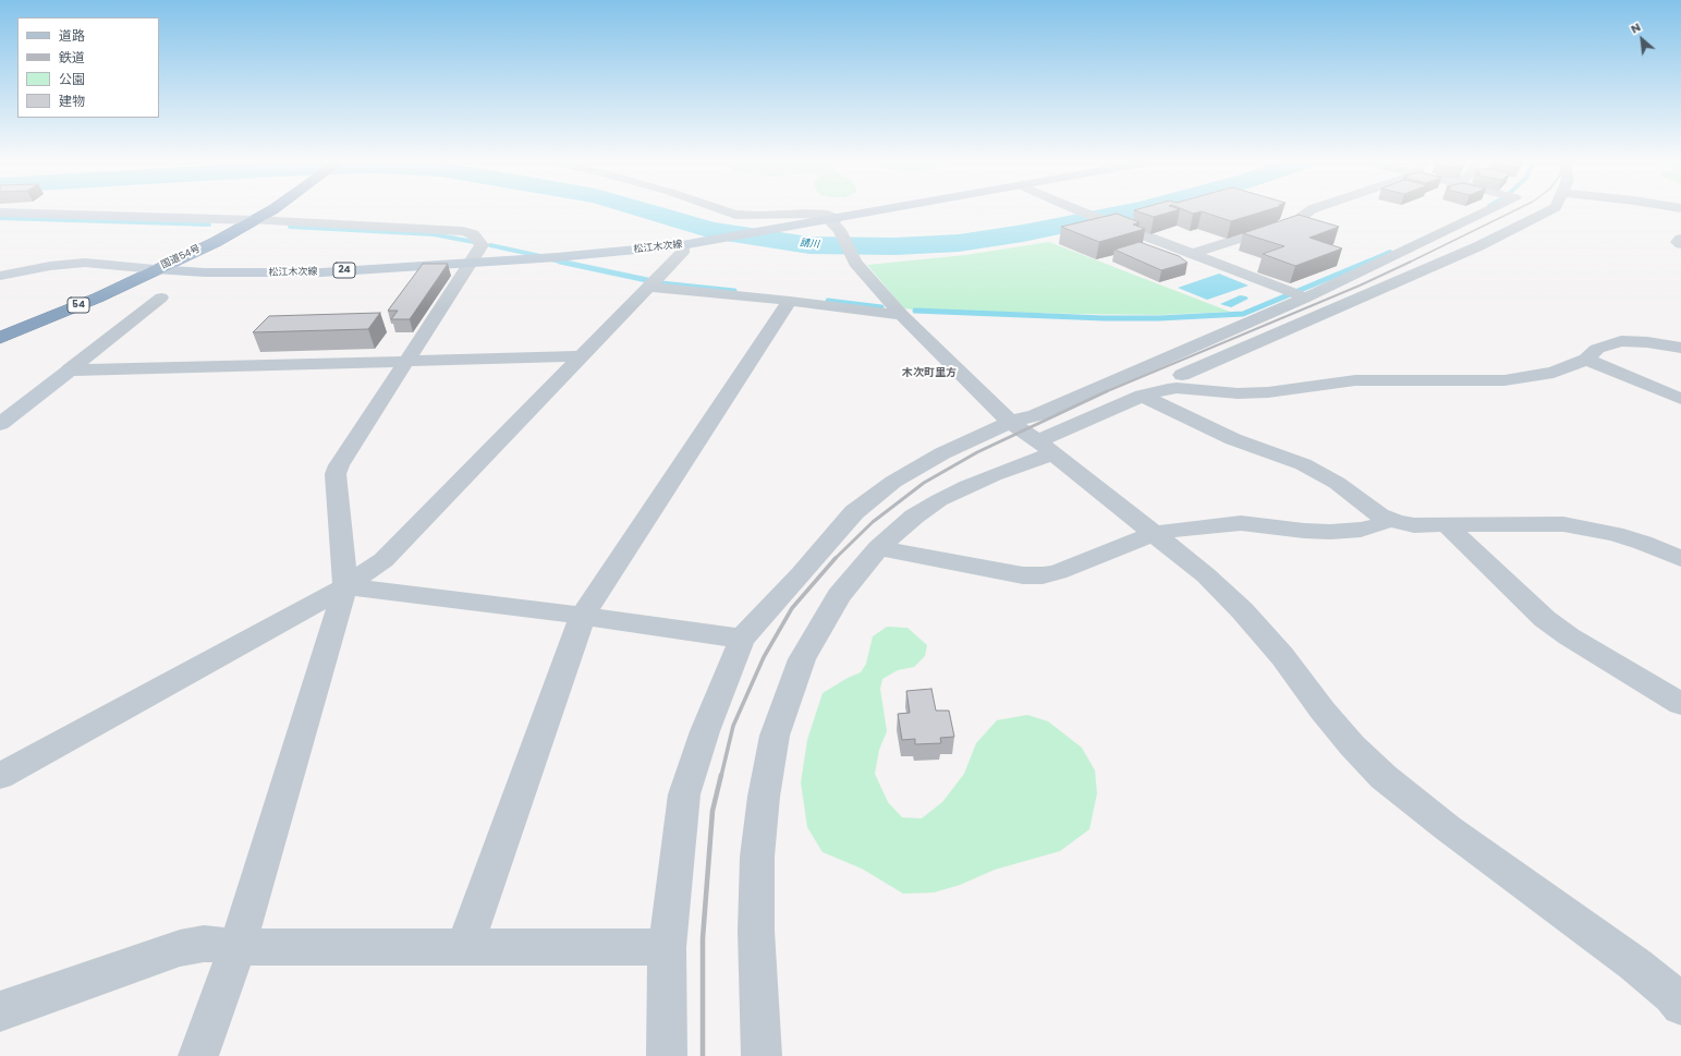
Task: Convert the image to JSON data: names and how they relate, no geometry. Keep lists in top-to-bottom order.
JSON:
{
  "streets": {
    "highway": ["国道54号", "54"],
    "main road": ["松江木次線", "24"]
  },
  "crossings": [
    ["松江木次線", "国道54号"]
  ],
  "districts": ["木次町里方"],
  "water": ["請川"],
  "legend": [
    "道路",
    "鉄道",
    "公園",
    "建物"
  ],
  "north": "top left"
}
